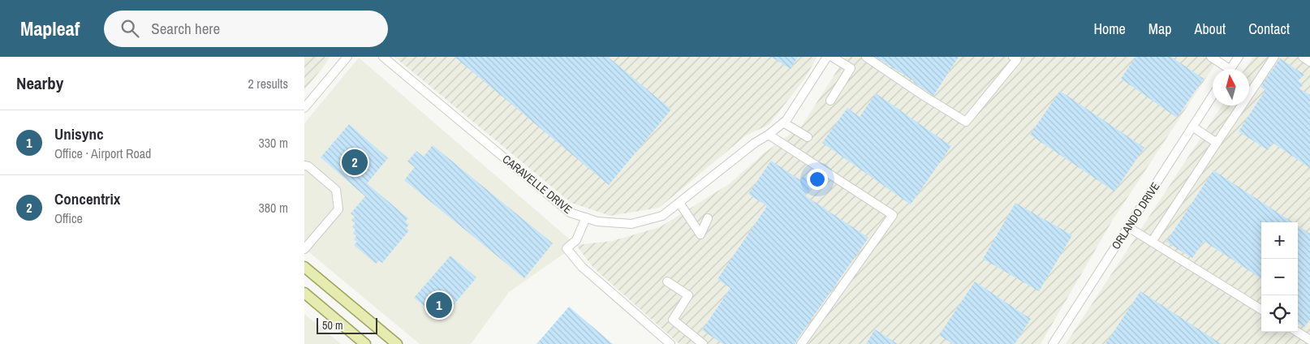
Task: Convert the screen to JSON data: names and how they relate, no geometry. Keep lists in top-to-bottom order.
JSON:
{
  "streets": {
    "street": ["CARAVELLE DRIVE", "ORLANDO DRIVE"]
  },
  "scale_bar": "50 m",
  "north": "top",
  "page": {
    "header": "Mapleaf",
    "search": "Search here",
    "nav": [
      "Home",
      "Map",
      "About",
      "Contact"
    ],
    "heading": ["Nearby", "2 results"],
    "list": [
      {
        "mark": "1",
        "name": "Unisync",
        "note": "Office · Airport Road",
        "value": "330 m"
      },
      {
        "mark": "2",
        "name": "Concentrix",
        "note": "Office",
        "value": "380 m"
      }
    ],
    "pins": ["2", "1"],
    "map_buttons": ["+", "−"],
    "scale": "50 m"
  }
}
